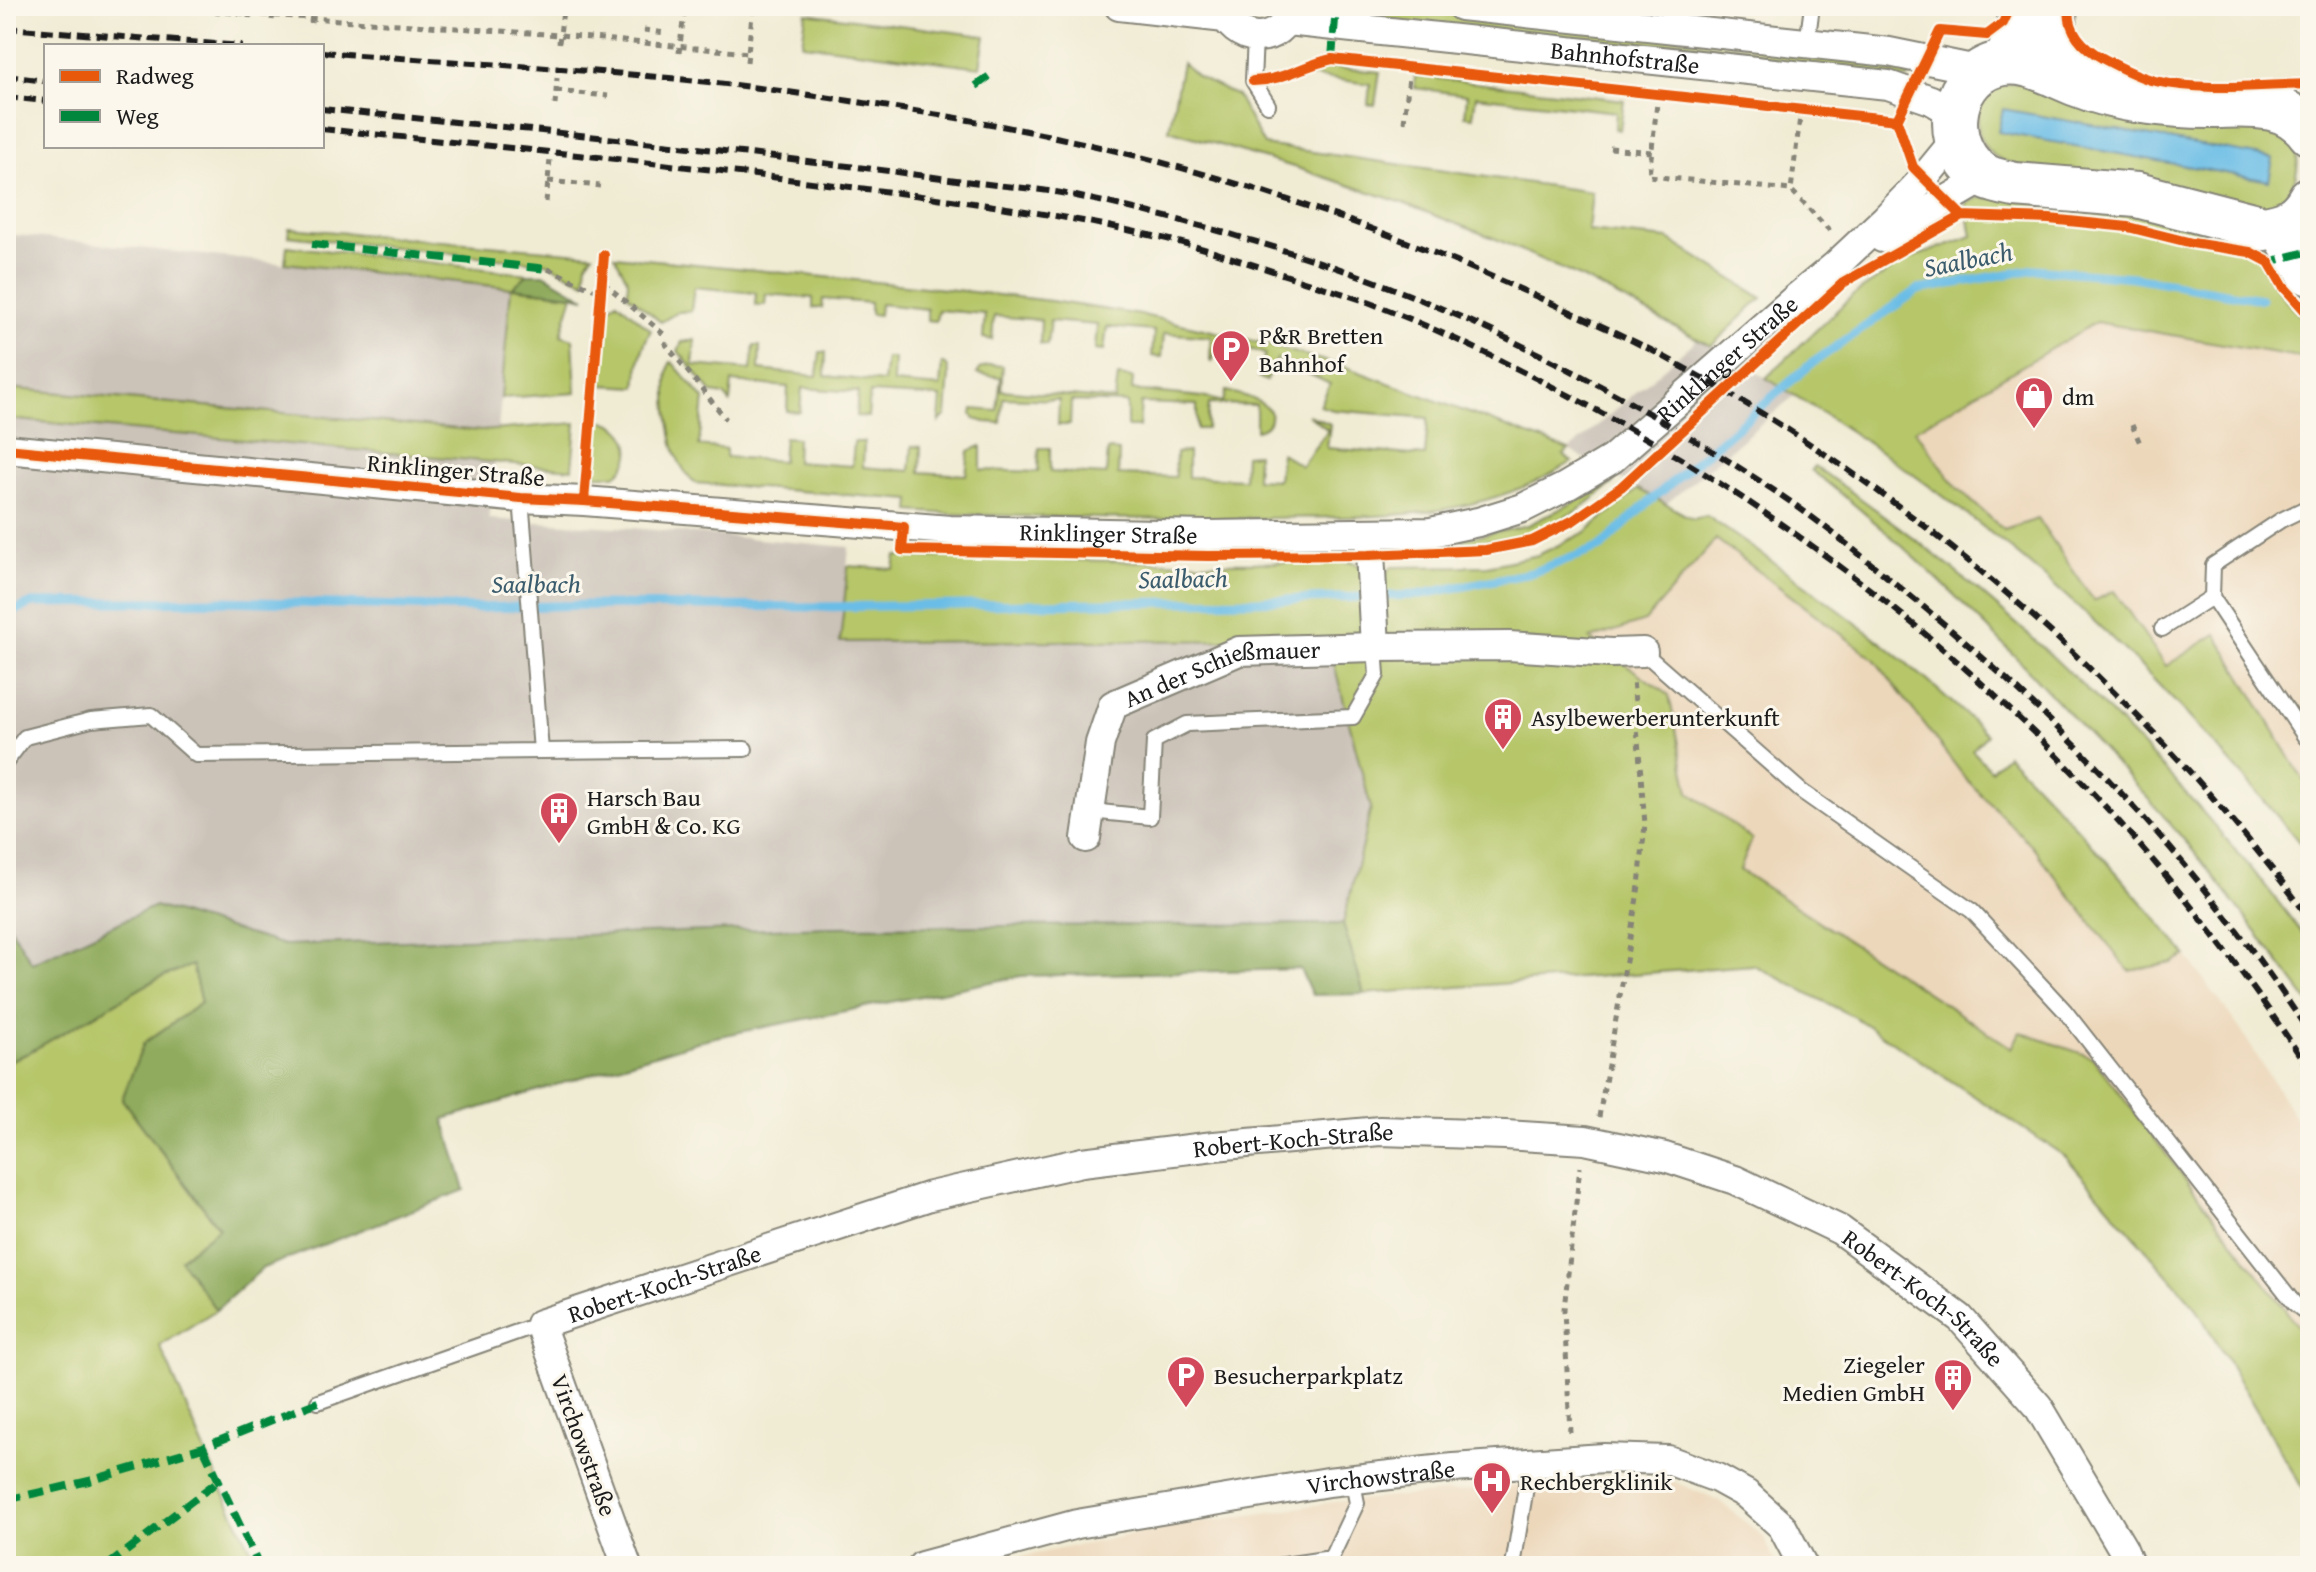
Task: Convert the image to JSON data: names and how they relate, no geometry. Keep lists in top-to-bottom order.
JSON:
{
  "streets": {
    "street": [
      "Bahnhofstraße",
      "Rinklinger Straße",
      "An der Schießmauer",
      "Robert-Koch-Straße",
      "Virchowstraße"
    ]
  },
  "crossings": [
    ["Bahnhofstraße", "Rinklinger Straße"],
    ["Robert-Koch-Straße", "Virchowstraße"]
  ],
  "water": ["Saalbach"],
  "places": {
    "parking": ["P&R Bretten Bahnhof", "Besucherparkplatz"],
    "shop": ["dm"],
    "building": ["Asylbewerberunterkunft", "Harsch Bau GmbH & Co. KG", "Ziegeler Medien GmbH"],
    "hospital": ["Rechbergklinik"]
  },
  "legend": ["Radweg", "Weg"]
}
